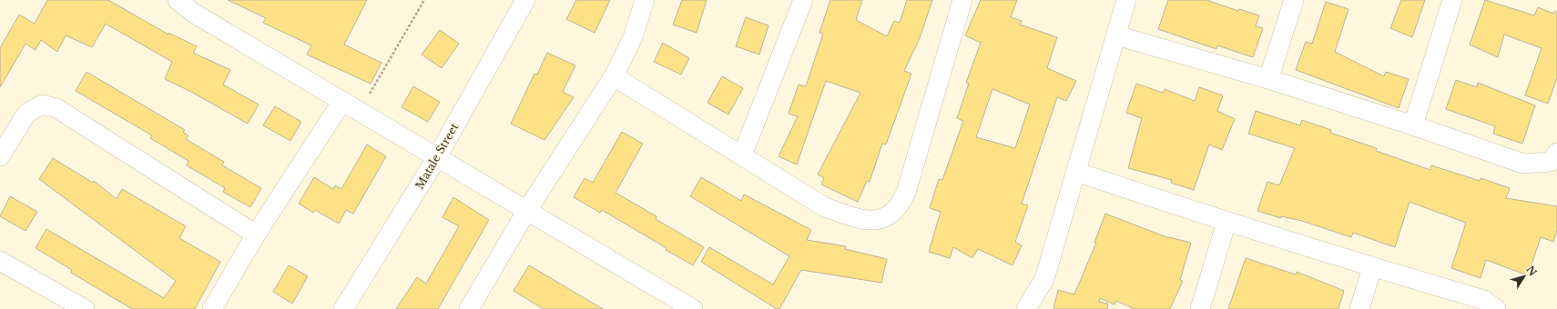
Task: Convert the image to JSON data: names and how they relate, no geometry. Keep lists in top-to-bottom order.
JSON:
{
  "streets": {
    "street": ["Matale Street"]
  },
  "north": "top right"
}
